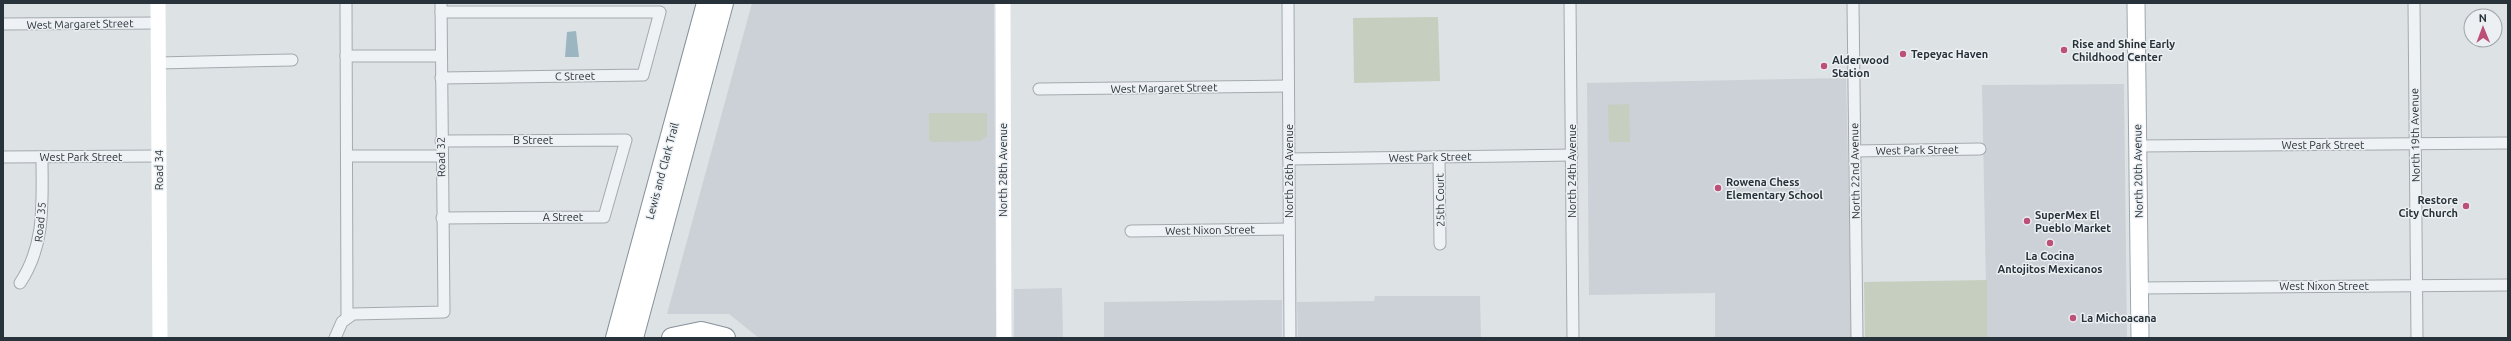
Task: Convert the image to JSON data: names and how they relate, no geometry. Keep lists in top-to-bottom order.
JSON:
{
  "streets": {
    "highway": ["Lewis and Clark Trail"],
    "main road": ["North 20th Avenue"],
    "street": [
      "West Margaret Street",
      "C Street",
      "North 19th Avenue",
      "B Street",
      "West Park Street",
      "Road 32",
      "Road 34",
      "North 28th Avenue",
      "North 26th Avenue",
      "North 24th Avenue",
      "North 22nd Avenue",
      "25th Court",
      "A Street",
      "Road 35",
      "West Nixon Street"
    ]
  },
  "crossings": [
    ["West Margaret Street", "Road 34"],
    ["West Margaret Street", "North 26th Avenue"],
    ["C Street", "Road 32"],
    ["North 19th Avenue", "West Park Street"],
    ["North 19th Avenue", "West Nixon Street"],
    ["B Street", "Road 32"],
    ["B Street", "A Street"],
    ["West Park Street", "Road 34"],
    ["West Park Street", "North 26th Avenue"],
    ["West Park Street", "North 24th Avenue"],
    ["West Park Street", "North 22nd Avenue"],
    ["West Park Street", "North 20th Avenue"],
    ["West Park Street", "25th Court"],
    ["West Park Street", "Road 35"],
    ["Road 32", "A Street"],
    ["North 26th Avenue", "West Nixon Street"],
    ["North 20th Avenue", "West Nixon Street"]
  ],
  "places": [
    "Rise and Shine Early Childhood Center",
    "Tepeyac Haven",
    "Alderwood Station",
    "Rowena Chess Elementary School",
    "Restore City Church",
    "SuperMex El Pueblo Market",
    "La Cocina Antojitos Mexicanos",
    "La Michoacana"
  ],
  "north": "top"
}
